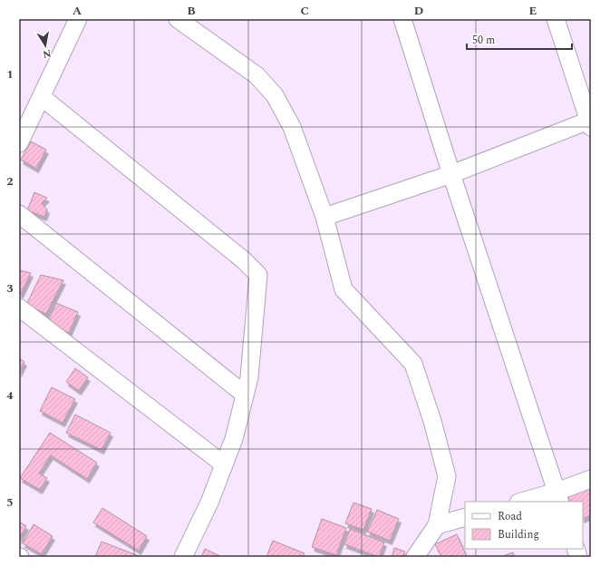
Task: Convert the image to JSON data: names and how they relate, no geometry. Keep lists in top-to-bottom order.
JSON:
{
  "legend": ["Road", "Building"],
  "scale_bar": "50 m",
  "north": "bottom",
  "grid": {
    "columns": [
      "A",
      "B",
      "C",
      "D",
      "E"
    ],
    "rows": [
      "1",
      "2",
      "3",
      "4",
      "5"
    ]
  }
}
